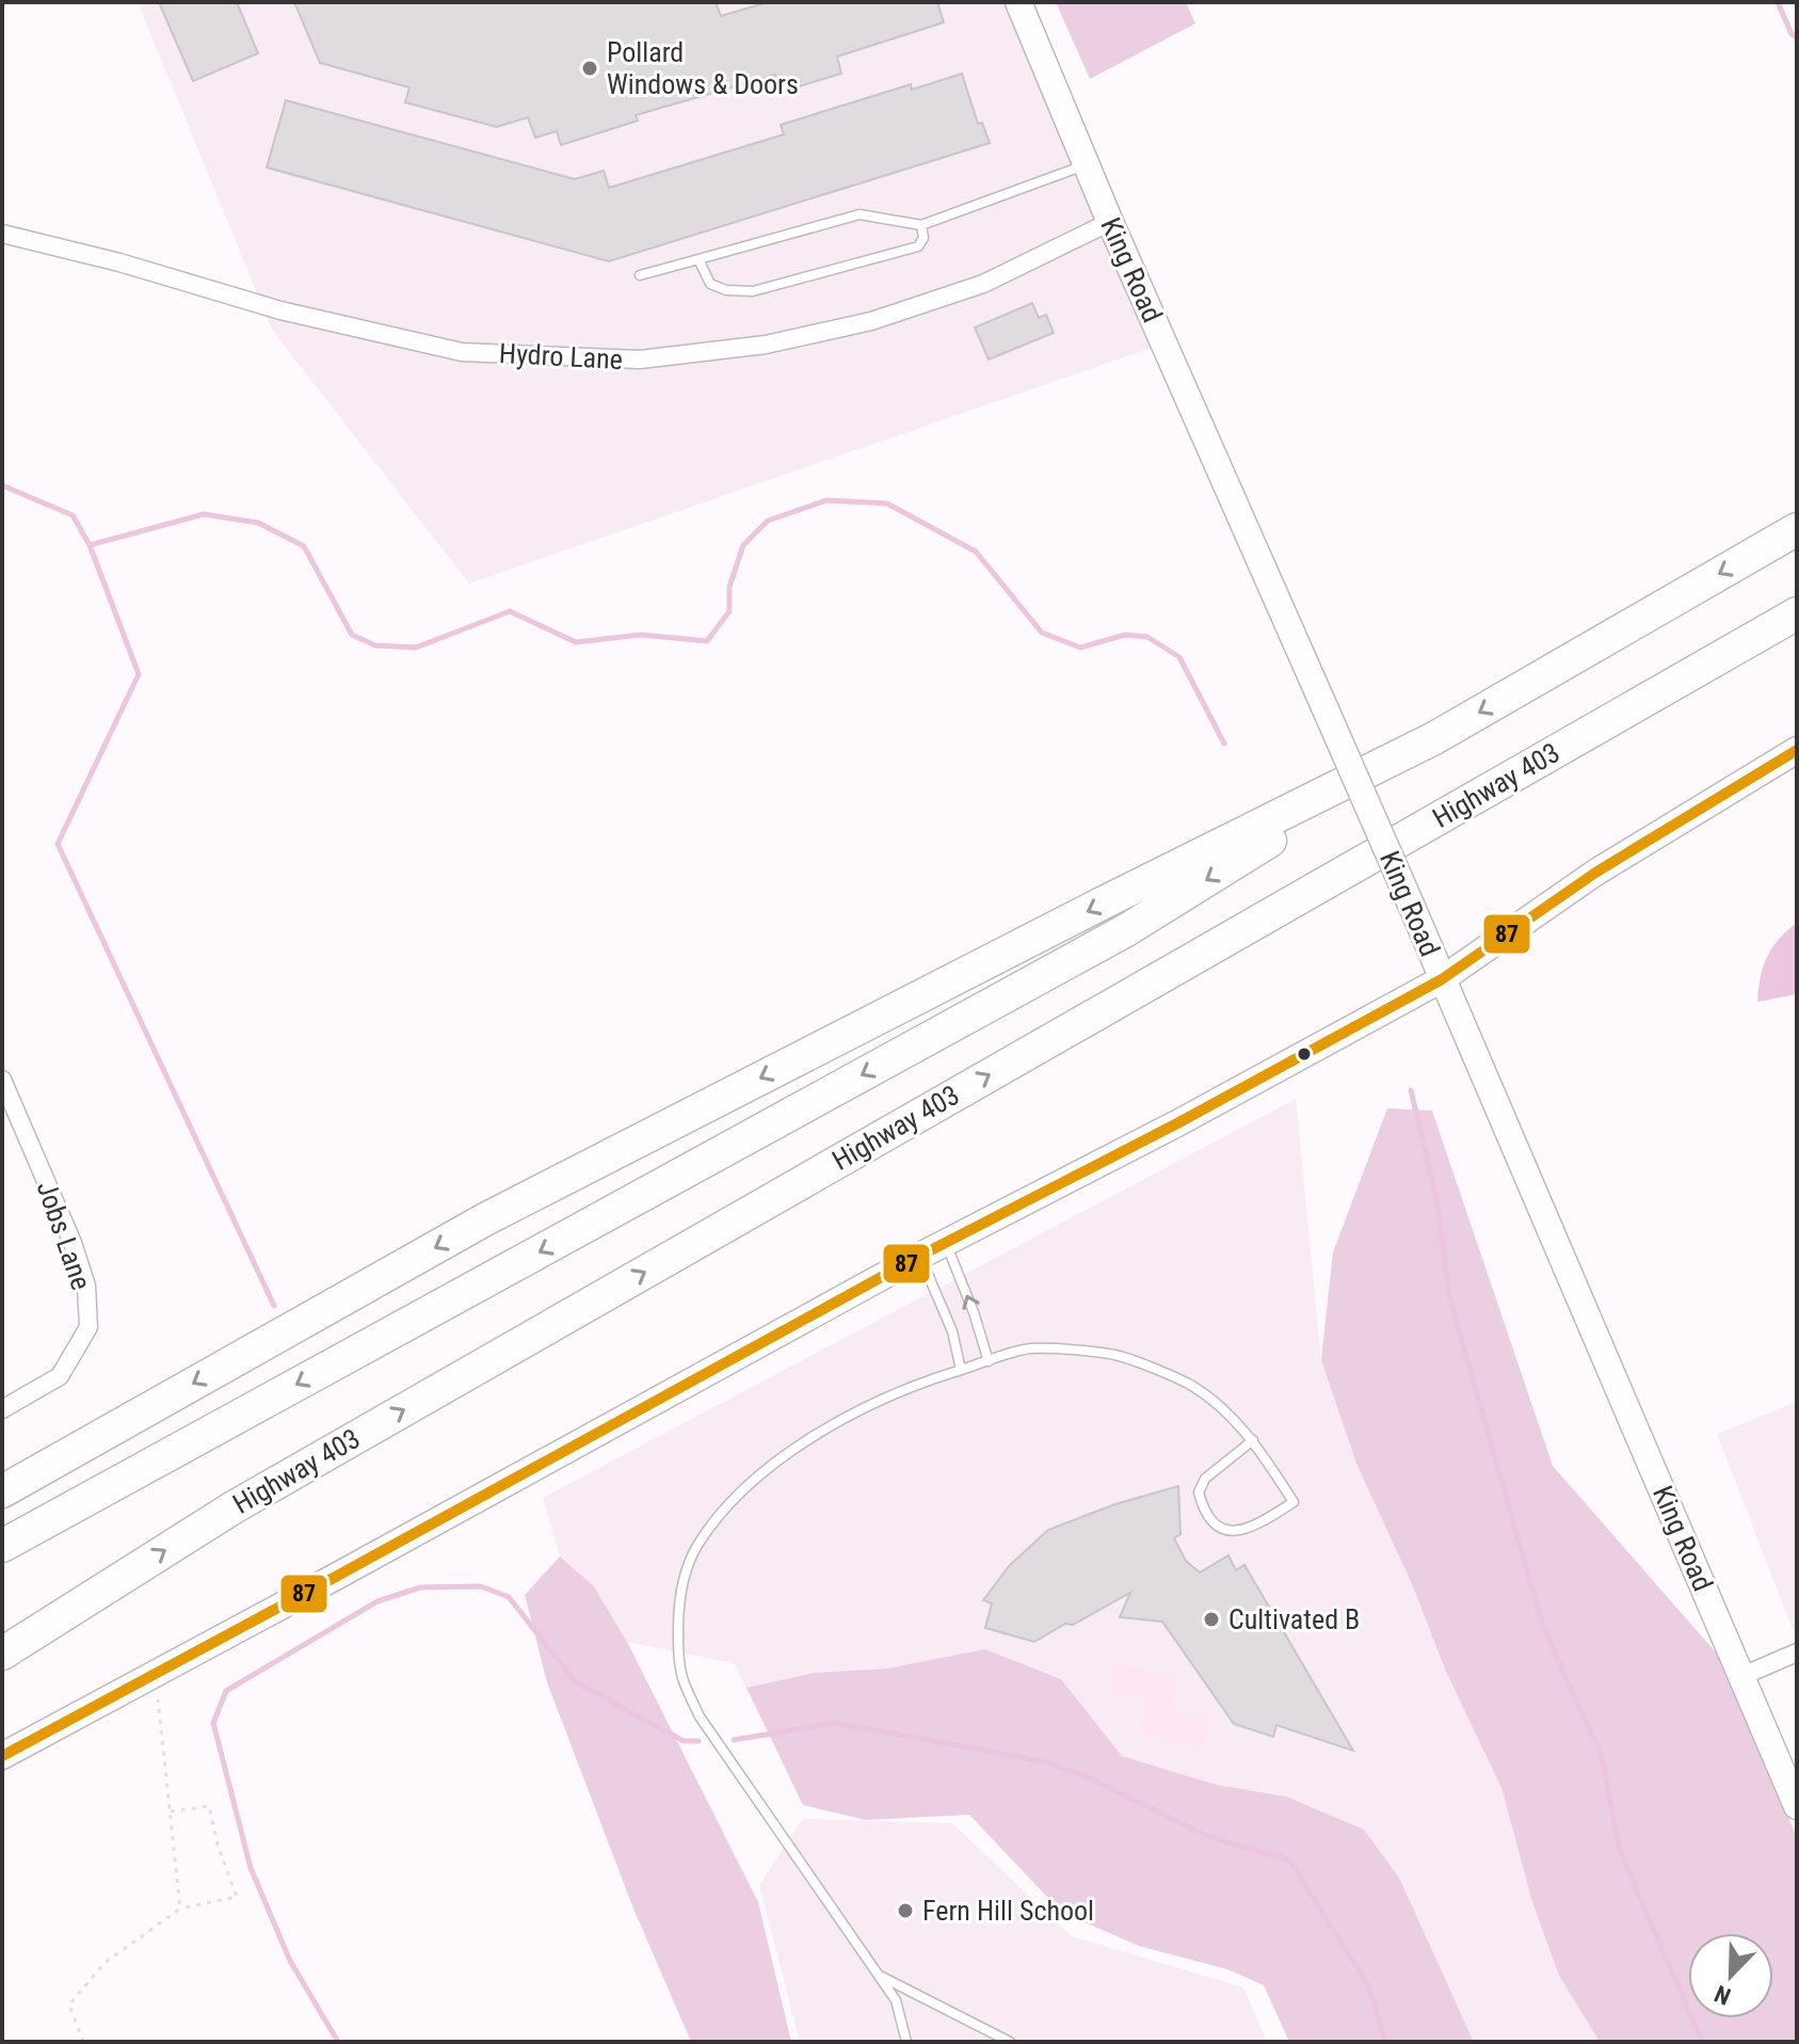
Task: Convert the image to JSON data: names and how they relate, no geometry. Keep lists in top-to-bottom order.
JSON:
{
  "streets": {
    "highway": ["Highway 403"],
    "street": ["King Road", "Hydro Lane", "Jobs Lane"]
  },
  "crossings": [
    ["King Road", "Hydro Lane"]
  ],
  "places": ["Pollard Windows & Doors", "Cultivated B", "Fern Hill School"],
  "lines": ["transit line 87"],
  "north": "bottom left"
}
